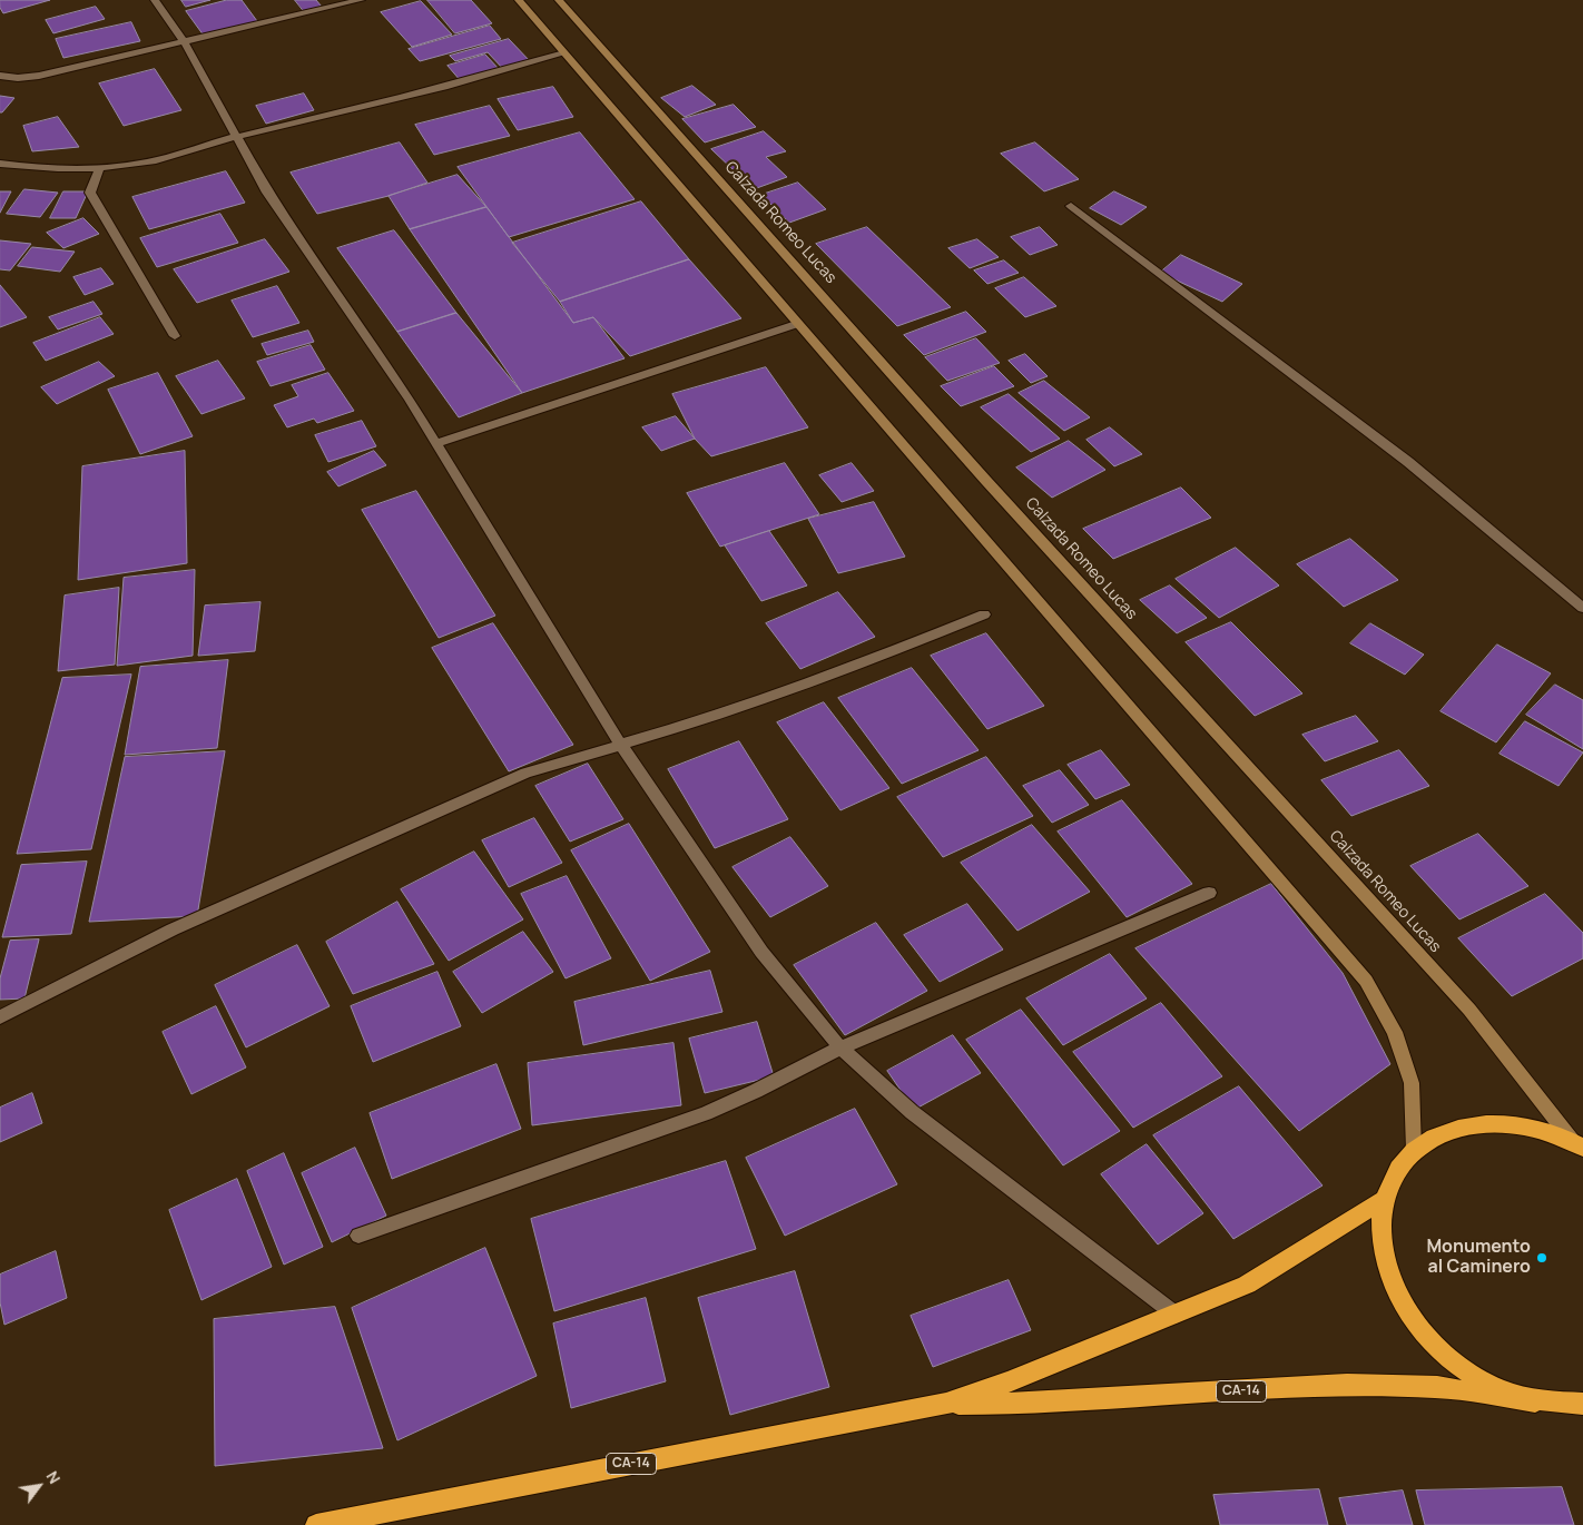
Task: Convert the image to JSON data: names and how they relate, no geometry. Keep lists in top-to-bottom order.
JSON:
{
  "streets": {
    "highway": ["CA-14"],
    "street": ["Calzada Romeo Lucas"]
  },
  "crossings": [
    ["Calzada Romeo Lucas", "CA-14"]
  ],
  "places": ["Monumento al Caminero"],
  "north": "top right"
}
